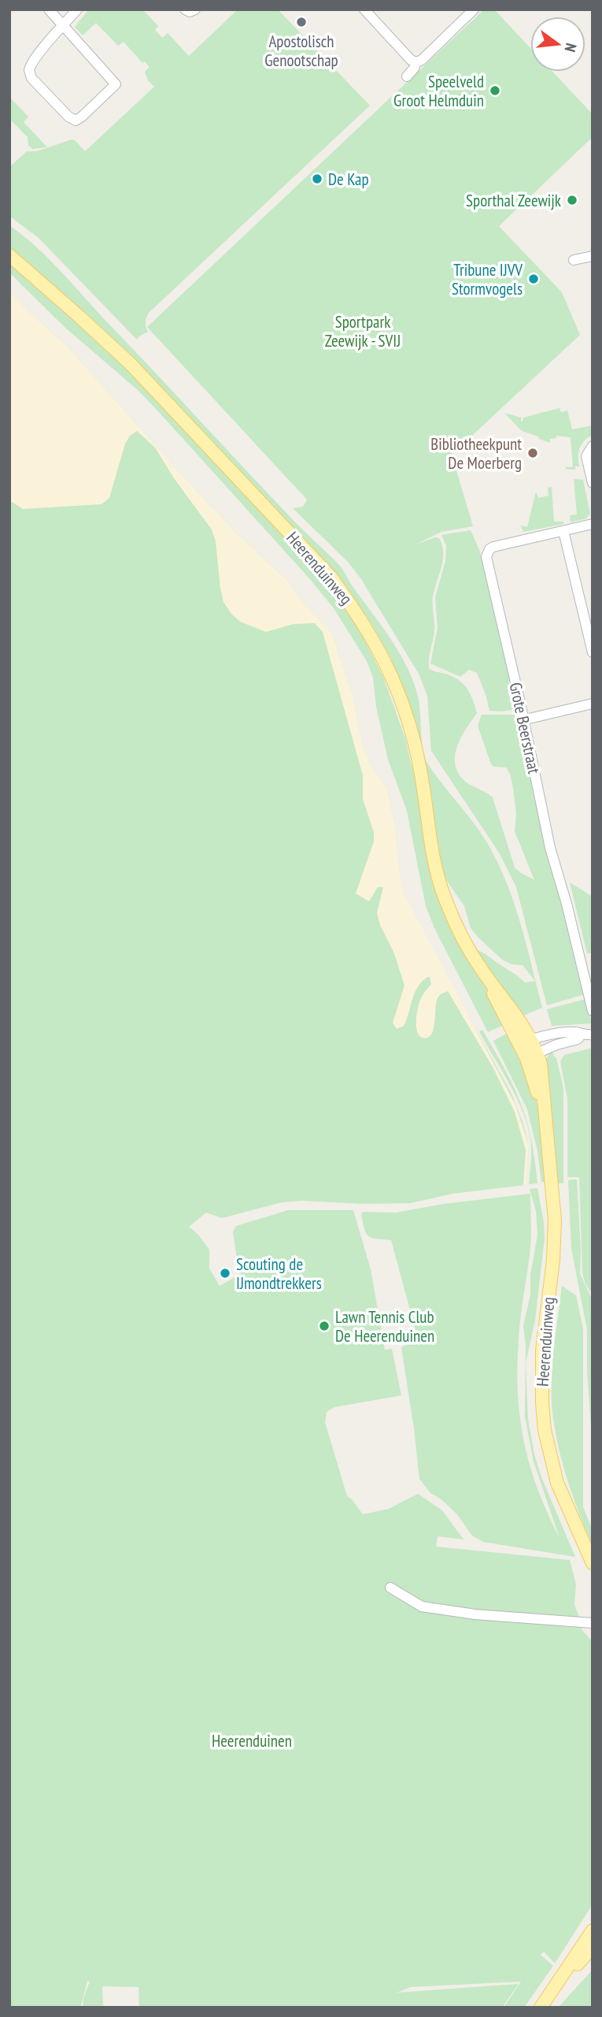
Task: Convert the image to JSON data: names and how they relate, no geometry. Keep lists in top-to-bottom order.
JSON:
{
  "streets": {
    "main road": ["Heerenduinweg"],
    "street": ["Grote Beerstraat"]
  },
  "parks": ["Sportpark Zeewijk - SVIJ", "Heerenduinen"],
  "places": [
    "Apostolisch Genootschap",
    "Speelveld Groot Helmduin",
    "De Kap",
    "Sporthal Zeewijk",
    "Tribune IJVV Stormvogels",
    "Bibliotheekpunt De Moerberg",
    "Scouting de IJmondtrekkers",
    "Lawn Tennis Club De Heerenduinen"
  ],
  "north": "right"
}
